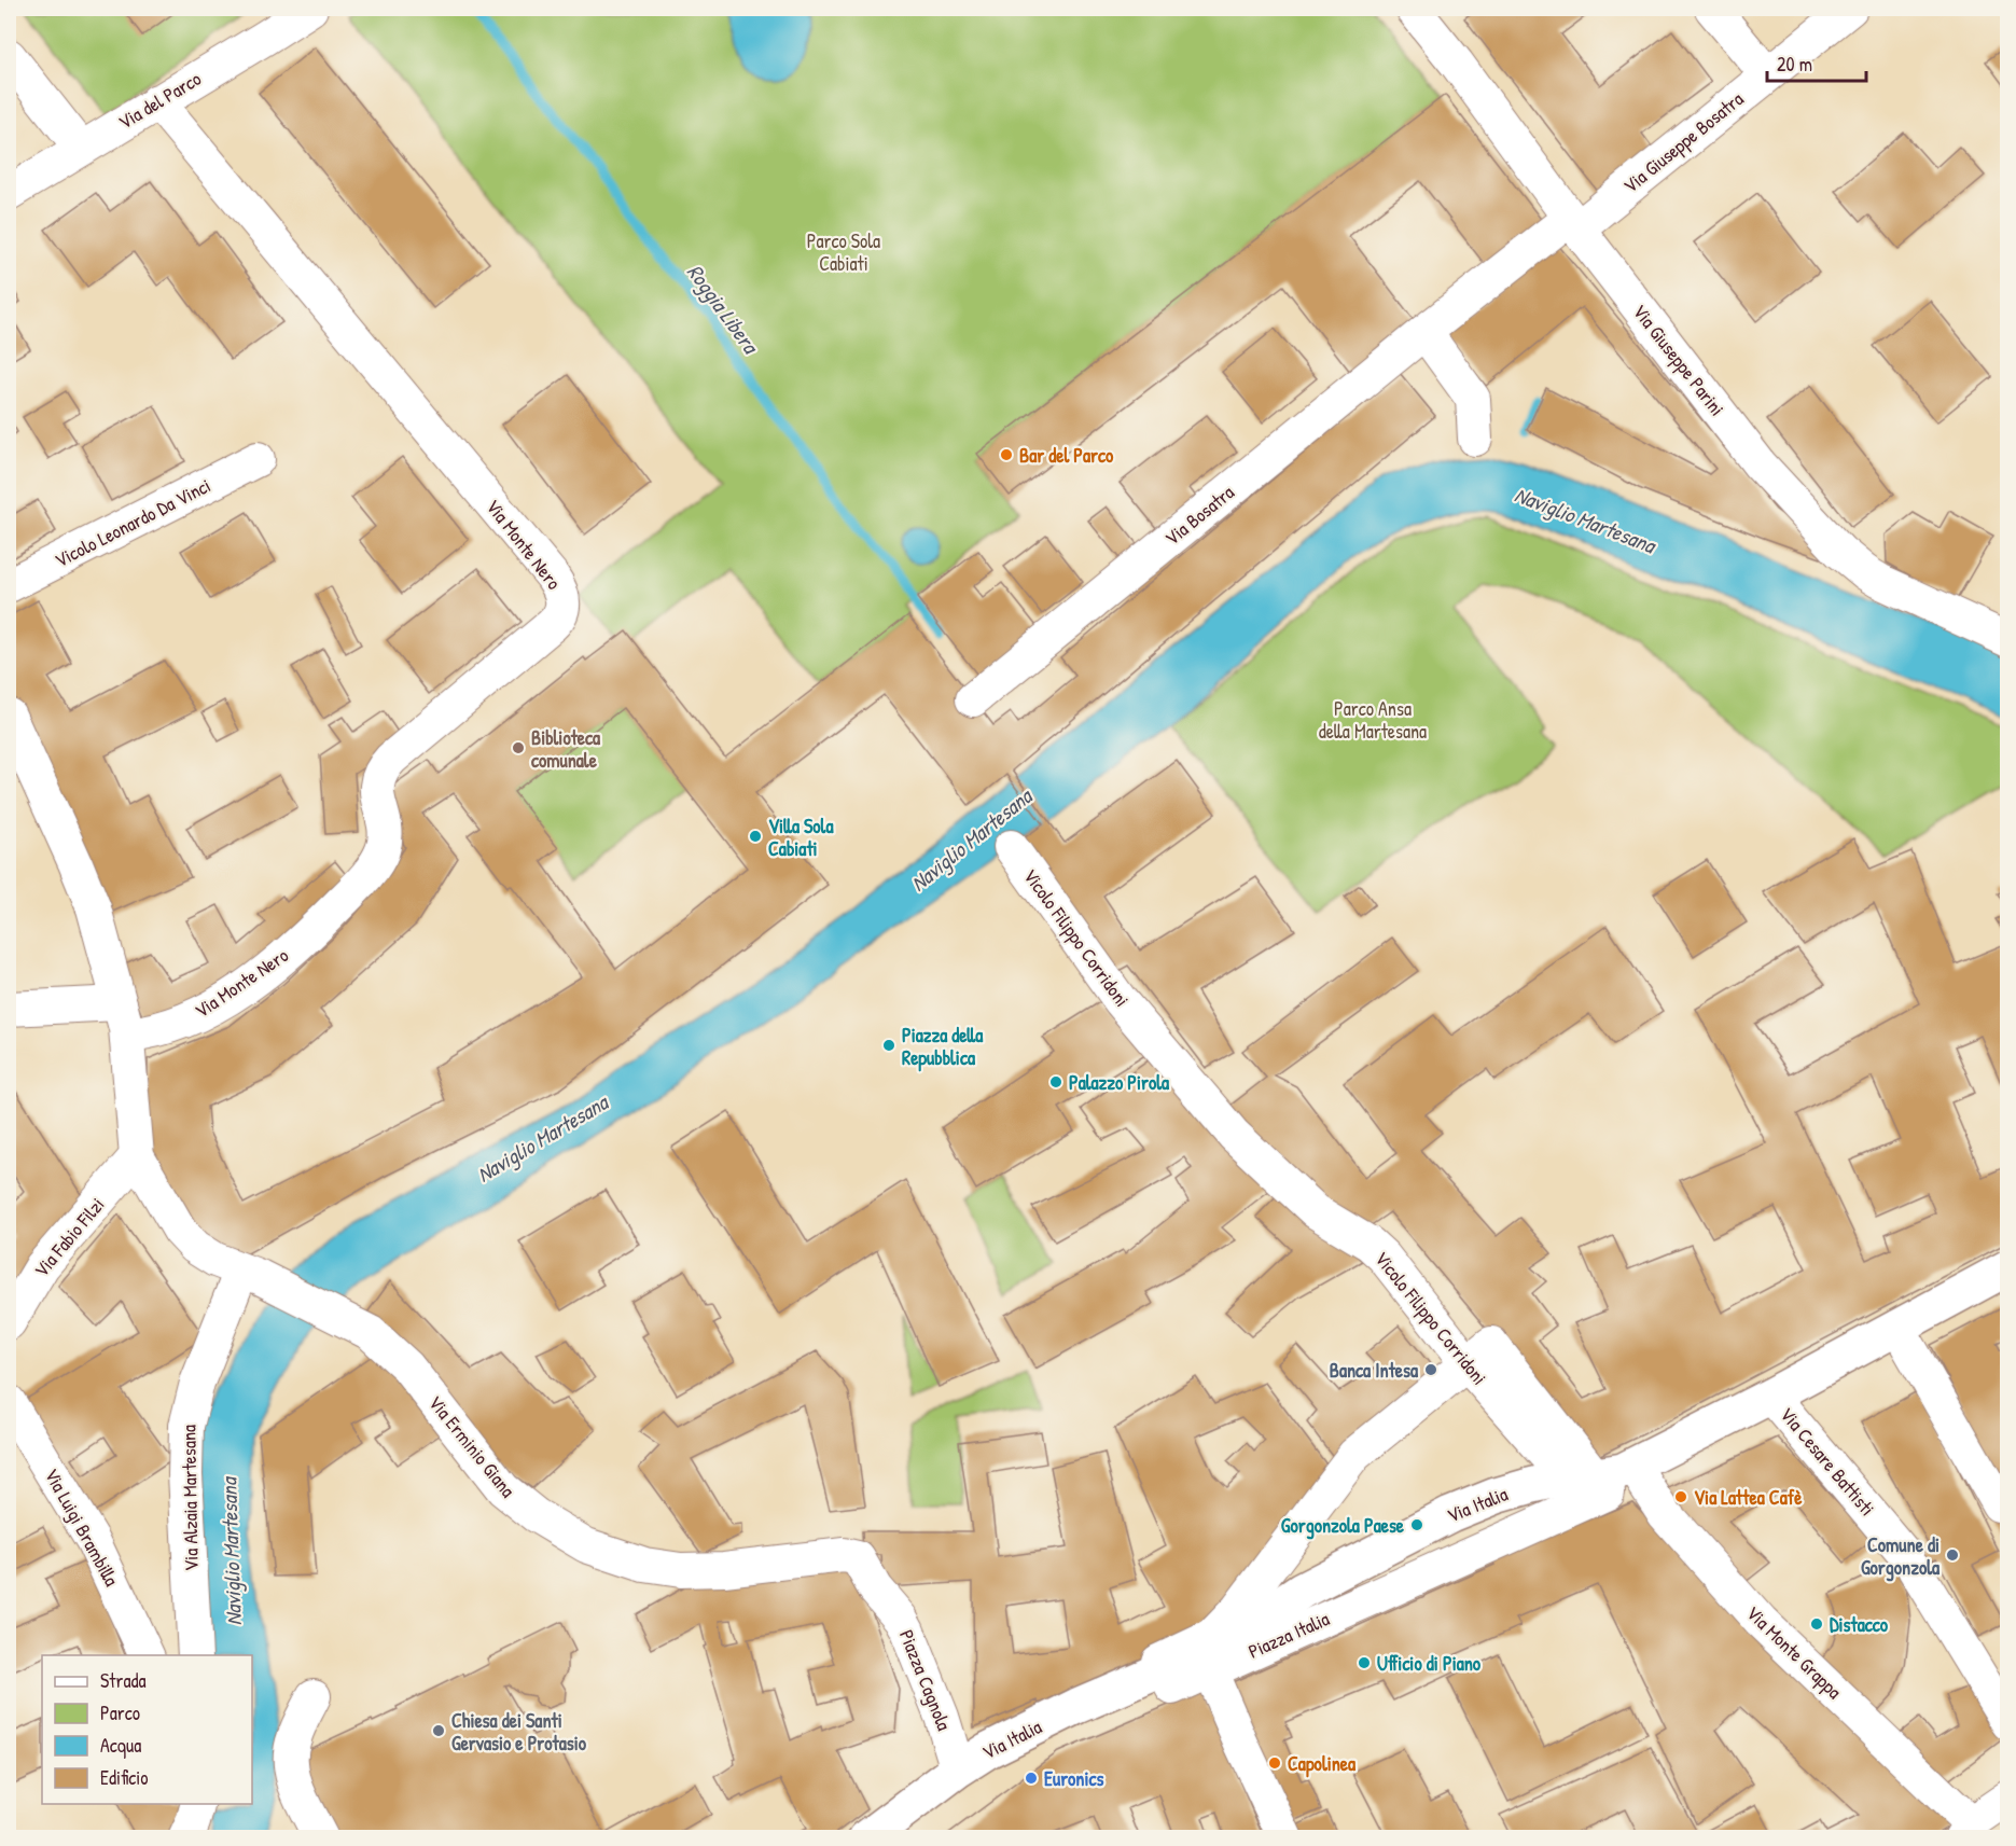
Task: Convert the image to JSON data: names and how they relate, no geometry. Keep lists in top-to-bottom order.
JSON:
{
  "streets": {
    "street": [
      "Via del Parco",
      "Via Giuseppe Bosatra",
      "Via Giuseppe Parini",
      "Via Bosatra",
      "Vicolo Leonardo Da Vinci",
      "Via Monte Nero",
      "Vicolo Filippo Corridoni",
      "Via Fabio Filzi",
      "Via Erminio Giana",
      "Via Cesare Battisti",
      "Via Alzaia Martesana",
      "Via Italia",
      "Via Luigi Brambilla",
      "Piazza Italia",
      "Via Monte Grappa",
      "Piazza Cagnola"
    ]
  },
  "crossings": [
    ["Via del Parco", "Via Monte Nero"],
    ["Via Giuseppe Bosatra", "Via Giuseppe Parini"],
    ["Via Giuseppe Bosatra", "Via Bosatra"],
    ["Via Giuseppe Parini", "Via Bosatra"],
    ["Vicolo Filippo Corridoni", "Via Italia"],
    ["Vicolo Filippo Corridoni", "Piazza Italia"],
    ["Via Fabio Filzi", "Via Erminio Giana"],
    ["Via Erminio Giana", "Via Alzaia Martesana"],
    ["Via Erminio Giana", "Piazza Cagnola"],
    ["Via Cesare Battisti", "Via Italia"],
    ["Via Italia", "Piazza Italia"],
    ["Via Italia", "Via Monte Grappa"],
    ["Via Italia", "Piazza Cagnola"]
  ],
  "water": ["Roggia Libera", "Naviglio Martesana"],
  "parks": ["Parco Sola Cabiati", "Parco Ansa della Martesana"],
  "places": [
    "Bar del Parco",
    "Biblioteca comunale",
    "Villa Sola Cabiati",
    "Piazza della Repubblica",
    "Palazzo Pirola",
    "Banca Intesa",
    "Via Lattea Cafè",
    "Gorgonzola Paese",
    "Comune di Gorgonzola",
    "Distacco",
    "Ufficio di Piano",
    "Chiesa dei Santi Gervasio e Protasio",
    "Capolinea",
    "Euronics"
  ],
  "legend": [
    "Strada",
    "Parco",
    "Acqua",
    "Edificio"
  ],
  "scale_bar": "20 m"
}
